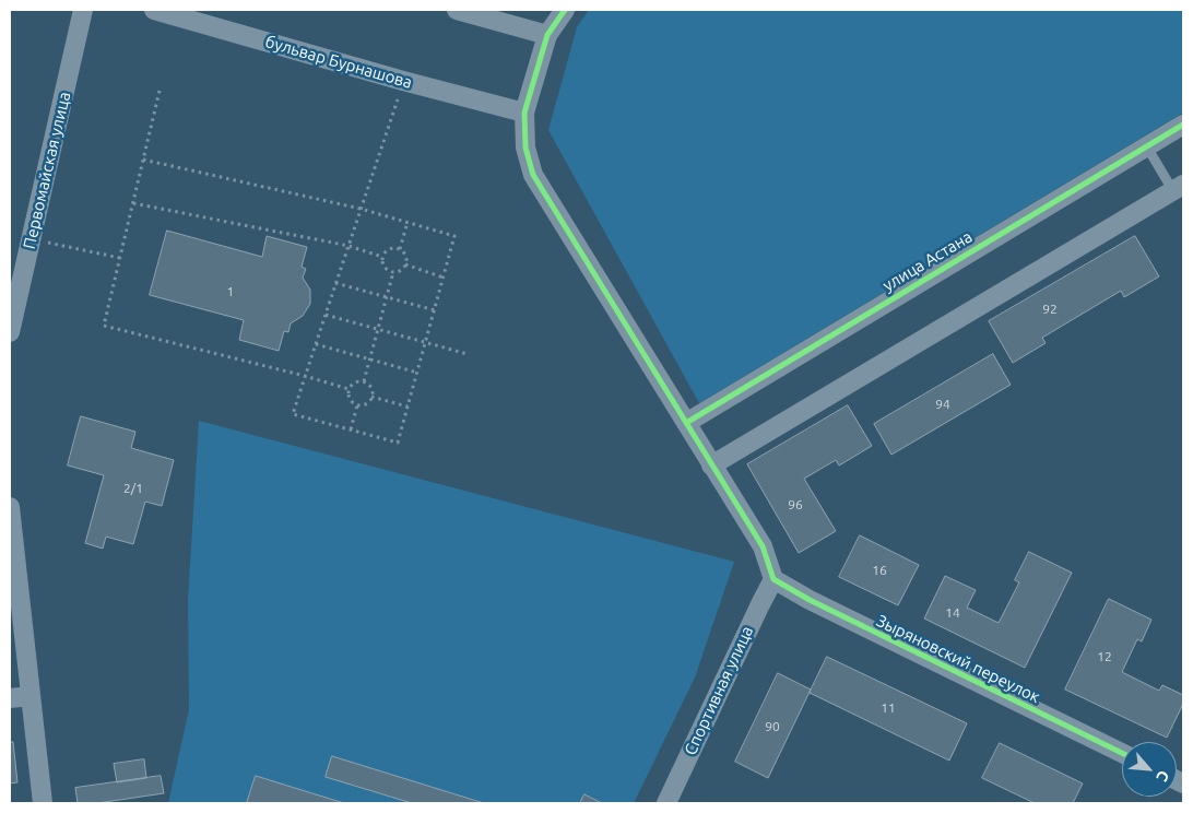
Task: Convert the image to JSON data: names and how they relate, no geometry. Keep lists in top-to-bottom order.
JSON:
{
  "streets": {
    "street": [
      "бульвар Бурнашова",
      "Первомайская улица",
      "улица Астана",
      "Зыряновский переулок",
      "Спортивная улица"
    ]
  },
  "crossings": [
    ["Зыряновский переулок", "Спортивная улица"]
  ],
  "house_numbers": [
    "1",
    "92",
    "94",
    "2/1",
    "96",
    "16",
    "14",
    "12",
    "11",
    "90"
  ],
  "north": "bottom right"
}
